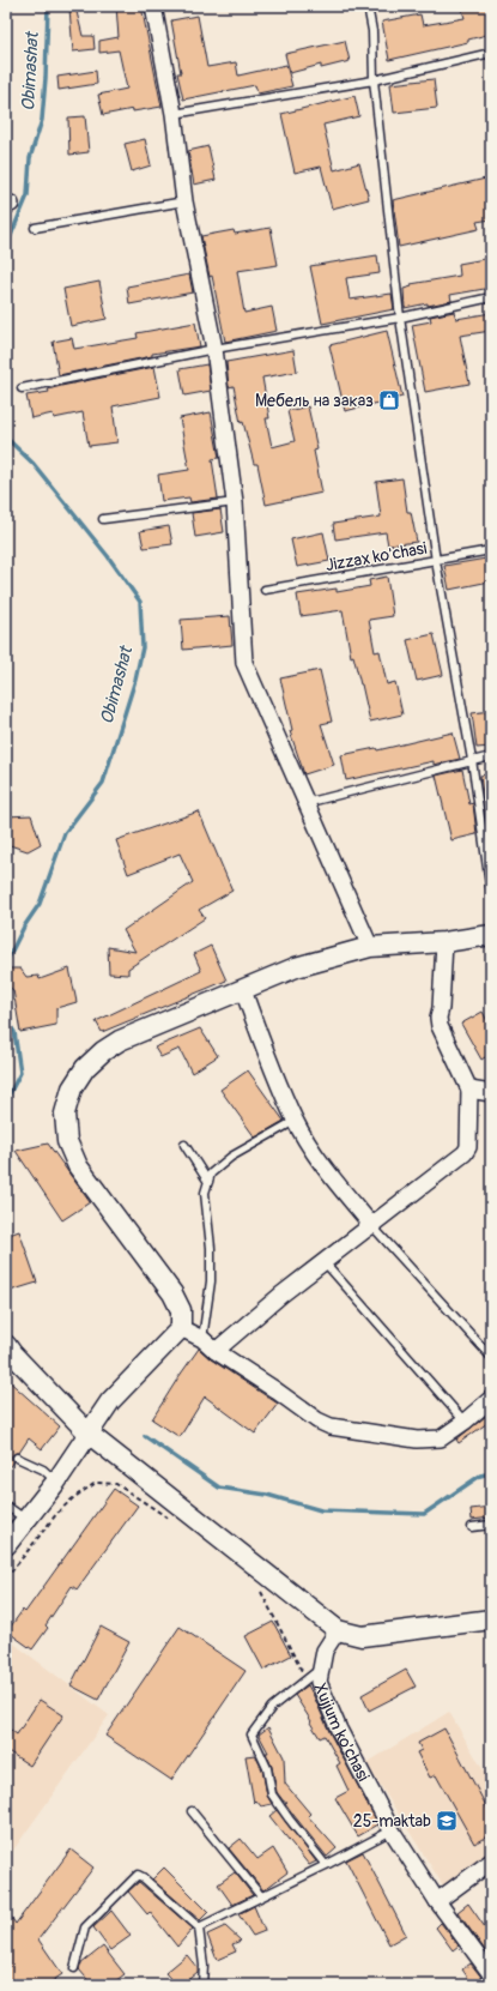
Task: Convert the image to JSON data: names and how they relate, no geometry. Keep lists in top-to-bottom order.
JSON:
{
  "streets": {
    "street": ["Xujjum ko'chasi"],
    "lane": ["Jizzax ko'chasi"]
  },
  "water": ["Obimashat"],
  "places": {
    "shop": ["Мебель на заказ"],
    "school or university": ["25-maktab"]
  }
}
